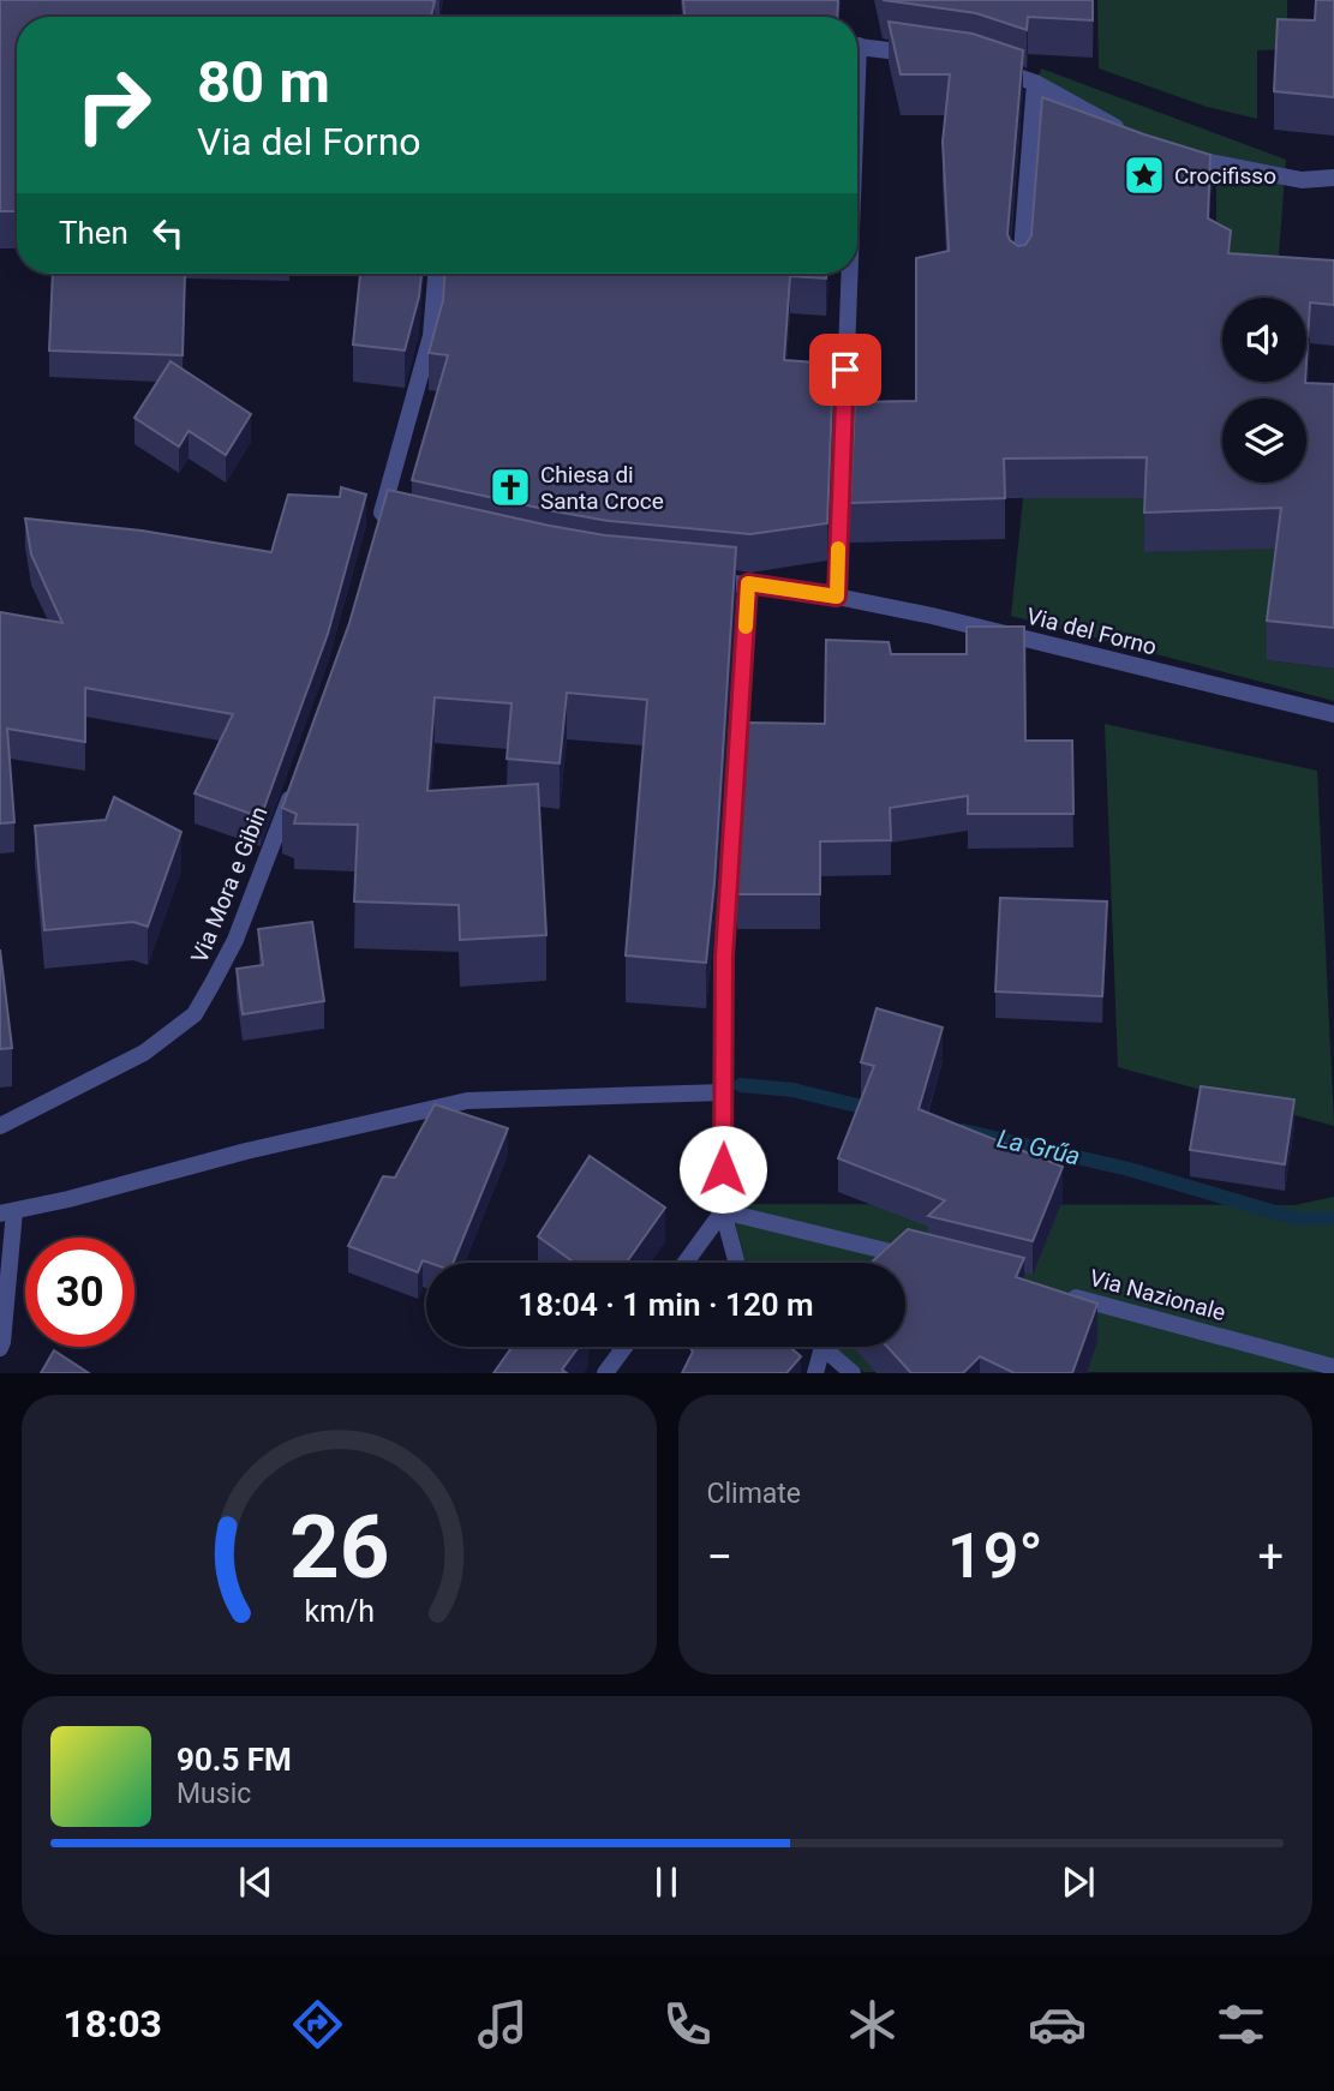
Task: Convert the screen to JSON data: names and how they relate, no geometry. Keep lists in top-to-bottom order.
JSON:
{
  "streets": {
    "street": ["Via del Forno", "Via Mora e Gibin", "Via Nazionale"]
  },
  "water": ["La Grűa"],
  "places": {
    "place": ["Crocifisso"],
    "church": ["Chiesa di Santa Croce"]
  },
  "page": {
    "turn": ["80 m", "Via del Forno"],
    "then": "Then",
    "limit": "30",
    "trip": "18:04 · 1 min · 120 m",
    "tile": "Climate",
    "heat": ["−", "19°", "+"],
    "song": ["90.5 FM", "Music"],
    "tabs": "18:03",
    "gauge": ["26", "km/h"]
  }
}
